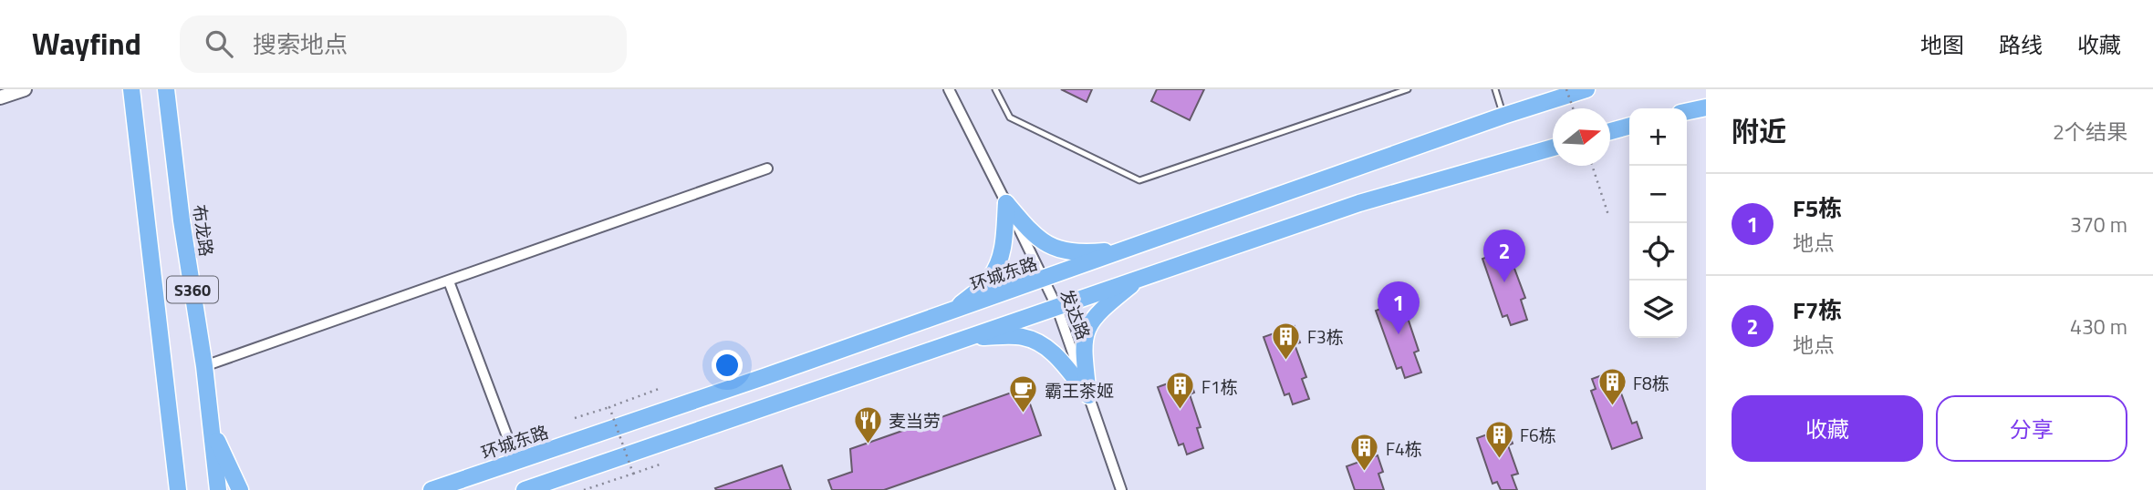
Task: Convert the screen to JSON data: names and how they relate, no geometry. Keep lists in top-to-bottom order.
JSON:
{
  "streets": {
    "main road": ["布龙路", "环城东路", "S360"],
    "street": ["发达路"]
  },
  "crossings": [
    ["环城东路", "发达路"]
  ],
  "places": {
    "building": [
      "F3栋",
      "F8栋",
      "F1栋",
      "F6栋",
      "F4栋"
    ],
    "cafe": ["霸王茶姬"],
    "restaurant": ["麦当劳"]
  },
  "north": "right",
  "page": {
    "header": "Wayfind",
    "search": "搜索地点",
    "nav": ["地图", "路线", "收藏"],
    "heading": ["附近", "2个结果"],
    "map_buttons": ["+", "−"],
    "list": [
      {
        "mark": "1",
        "name": "F5栋",
        "note": "地点",
        "value": "370 m"
      },
      {
        "mark": "2",
        "name": "F7栋",
        "note": "地点",
        "value": "430 m"
      }
    ],
    "pins": ["2", "1"],
    "buttons": ["收藏", "分享"]
  }
}
